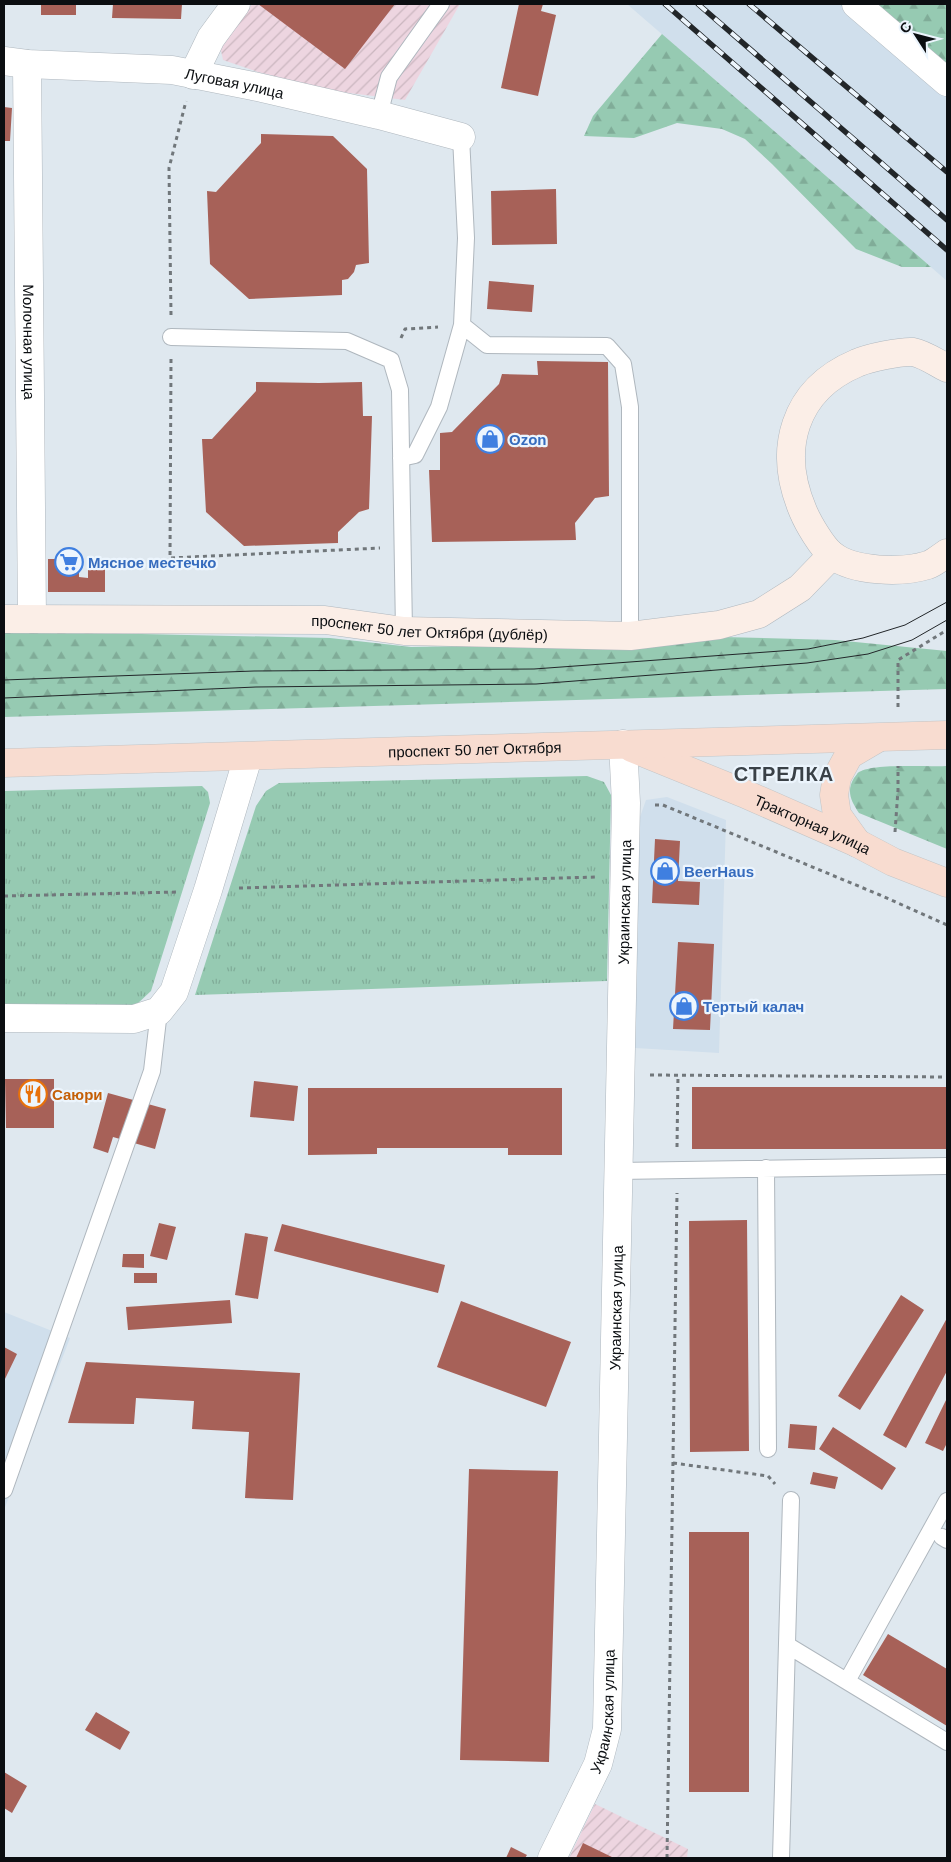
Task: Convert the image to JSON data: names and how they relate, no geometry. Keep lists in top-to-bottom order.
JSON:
{
  "streets": {
    "main road": ["проспект 50 лет Октября", "Тракторная улица"],
    "street": [
      "Луговая улица",
      "Молочная улица",
      "проспект 50 лет Октября (дублёр)",
      "Украинская улица"
    ]
  },
  "crossings": [
    ["Луговая улица", "Молочная улица"],
    ["Молочная улица", "проспект 50 лет Октября (дублёр)"],
    ["проспект 50 лет Октября", "Тракторная улица"],
    ["проспект 50 лет Октября", "Украинская улица"],
    ["Тракторная улица", "Украинская улица"]
  ],
  "districts": ["СТРЕЛКА"],
  "places": {
    "shop": ["Ozon", "BeerHaus", "Тертый калач"],
    "supermarket": ["Мясное местечко"],
    "restaurant": ["Саюри"]
  },
  "north": "top left"
}
